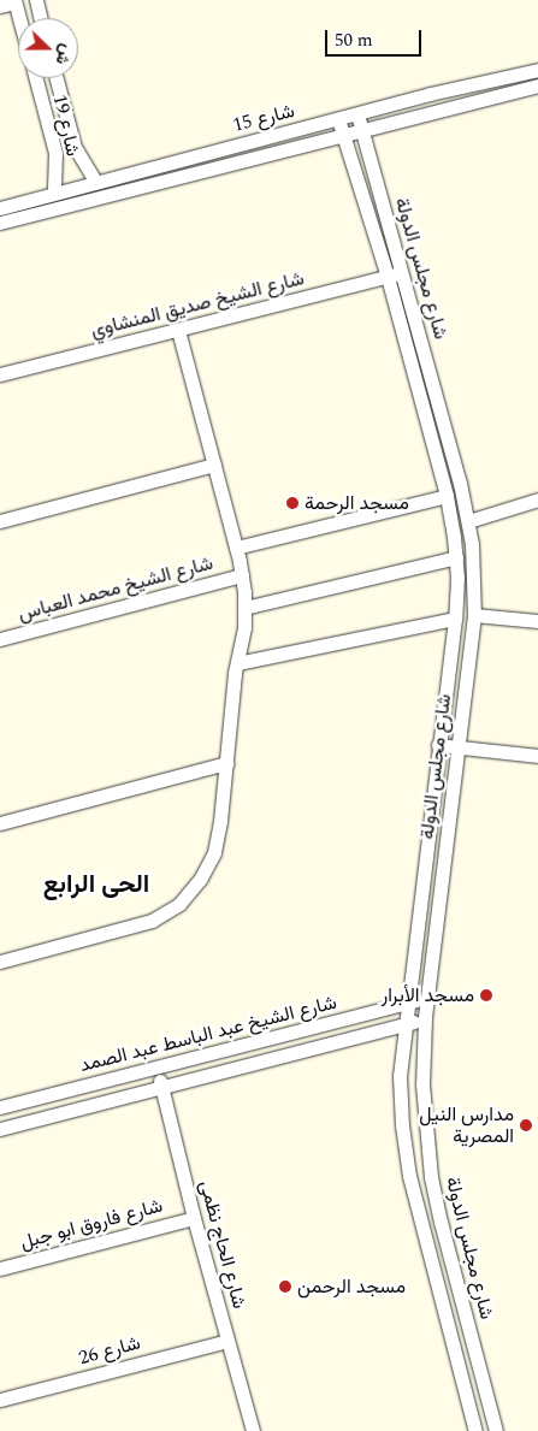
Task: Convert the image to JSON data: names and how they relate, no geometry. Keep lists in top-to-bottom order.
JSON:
{
  "streets": {
    "street": [
      "شارع 15",
      "شارع 19",
      "شارع مجلس الدولة",
      "شارع الشيخ صديق المنشاوي",
      "شارع الشيخ محمد العباس",
      "شارع الشيخ عبد الباسط عبد الصمد",
      "شارع فاروق ابو جبل",
      "شارع الحاج نظمى",
      "شارع 26"
    ]
  },
  "crossings": [
    ["شارع 15", "شارع 19"],
    ["شارع 15", "شارع مجلس الدولة"],
    ["شارع مجلس الدولة", "شارع الشيخ صديق المنشاوي"],
    ["شارع مجلس الدولة", "شارع الشيخ عبد الباسط عبد الصمد"],
    ["شارع الشيخ عبد الباسط عبد الصمد", "شارع الحاج نظمى"],
    ["شارع فاروق ابو جبل", "شارع الحاج نظمى"],
    ["شارع الحاج نظمى", "شارع 26"]
  ],
  "districts": ["الحى الرابع"],
  "places": [
    "مسجد الرحمة",
    "مسجد الأبرار",
    "مدارس النيل المصرية",
    "مسجد الرحمن"
  ],
  "scale_bar": "50 m",
  "north": "right"
}
